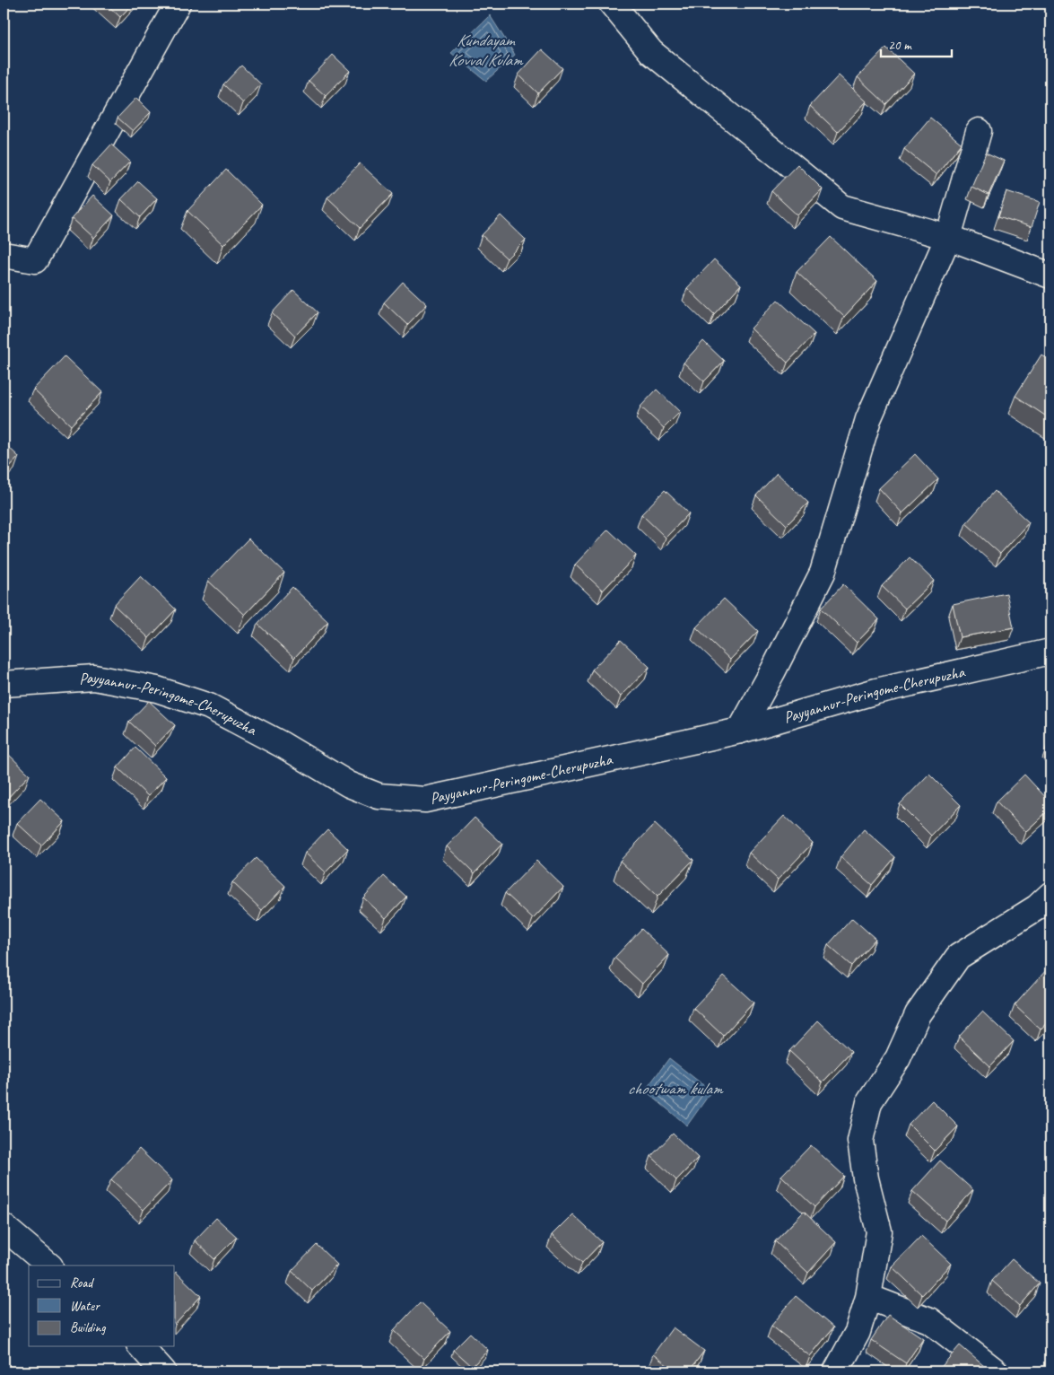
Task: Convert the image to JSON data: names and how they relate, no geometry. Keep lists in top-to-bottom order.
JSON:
{
  "streets": {
    "street": ["Payyannur-Peringome-Cherupuzha"]
  },
  "water": ["Kundayam Kovval Kulam", "chootwam kulam"],
  "legend": ["Road", "Water", "Building"],
  "scale_bar": "20 m"
}
